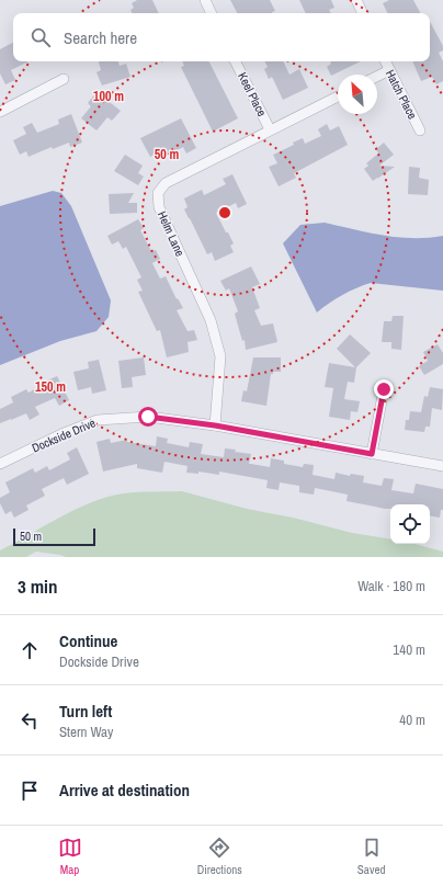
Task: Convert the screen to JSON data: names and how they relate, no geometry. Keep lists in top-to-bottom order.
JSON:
{
  "streets": {
    "street": [
      "Keel Place",
      "Hatch Place",
      "Helm Lane",
      "Dockside Drive"
    ]
  },
  "crossings": [
    ["Keel Place", "Helm Lane"],
    ["Helm Lane", "Dockside Drive"]
  ],
  "scale_bar": "50 m",
  "north": "top left",
  "page": {
    "search": "Search here",
    "scale": "50 m",
    "heading": ["3 min", "Walk · 180 m"],
    "list": [
      ["Continue", "Dockside Drive", "140 m"],
      ["Turn left", "Stern Way", "40 m"],
      "Arrive at destination"
    ],
    "nav": ["Map", "Directions", "Saved"]
  },
  "rings": ["100 m", "50 m", "150 m"]
}
